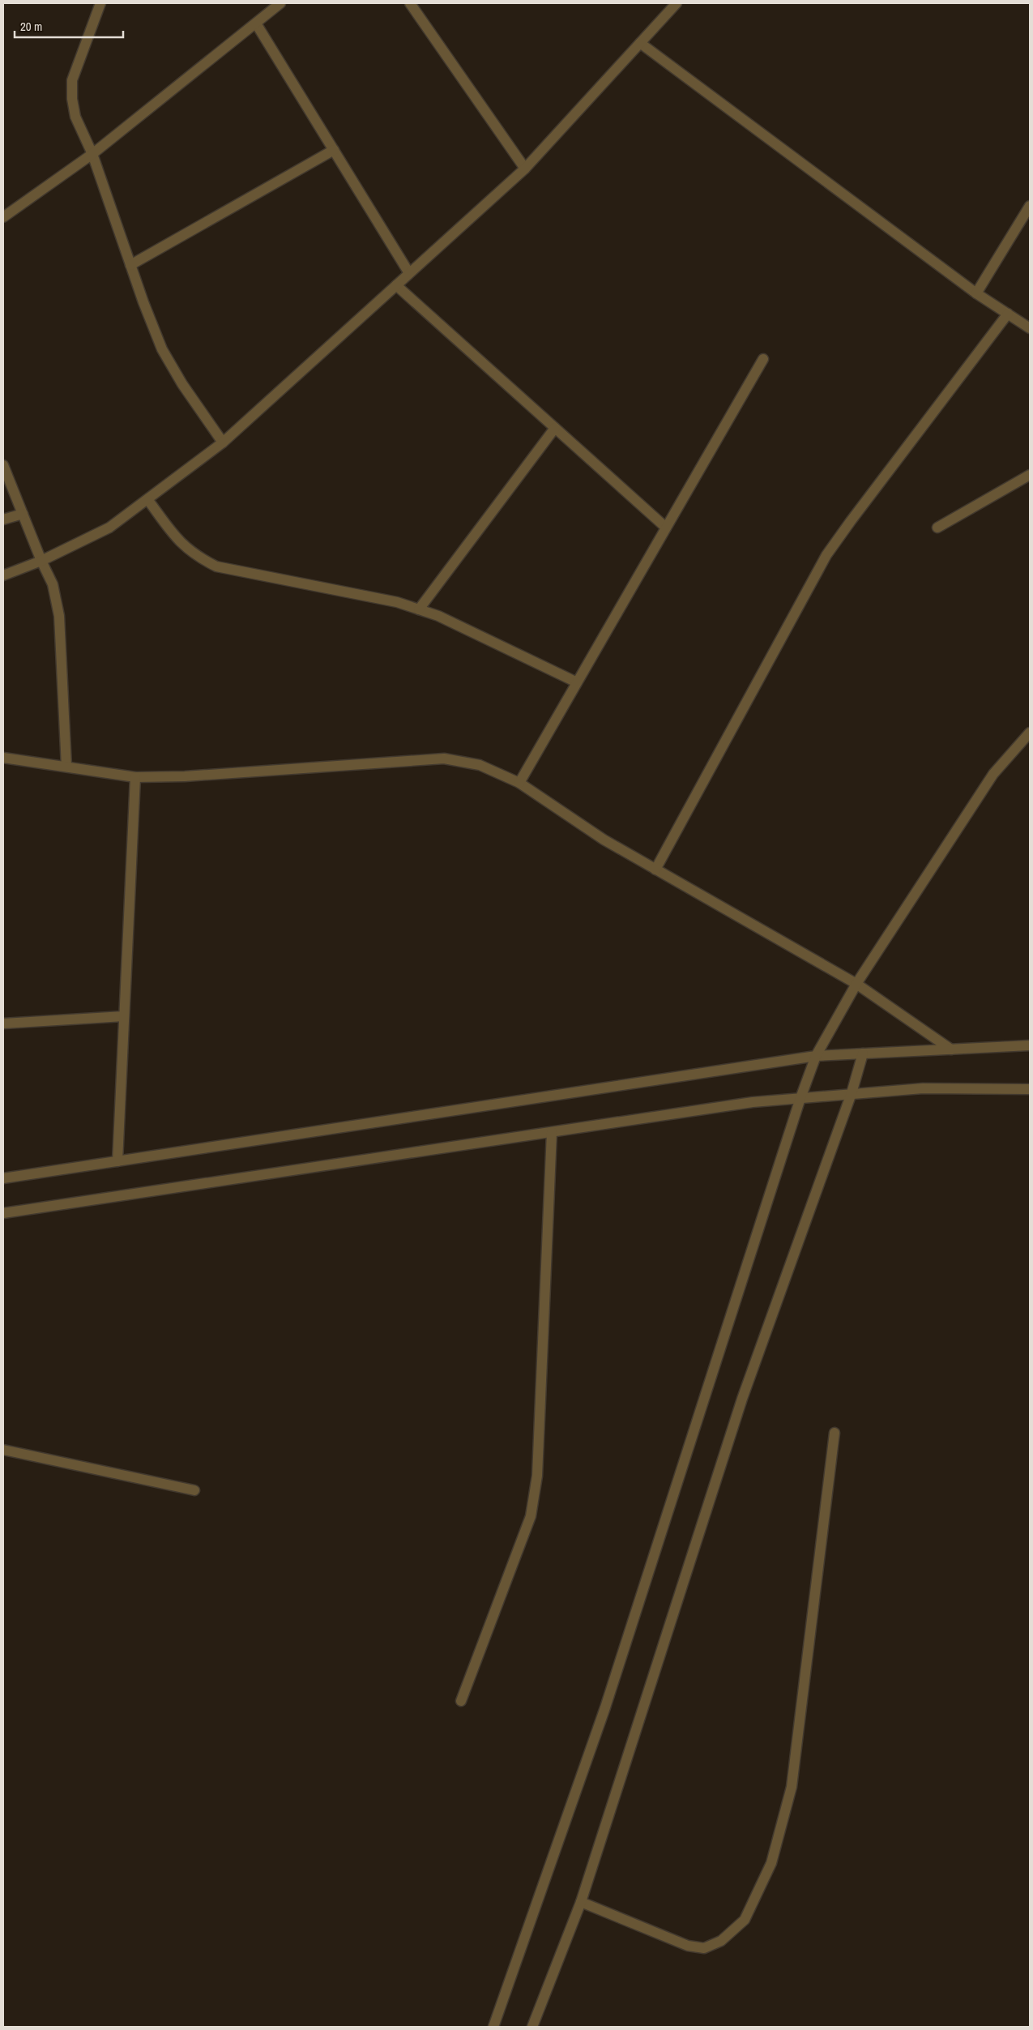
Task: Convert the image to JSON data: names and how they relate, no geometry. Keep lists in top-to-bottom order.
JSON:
{
  "scale_bar": "20 m"
}
